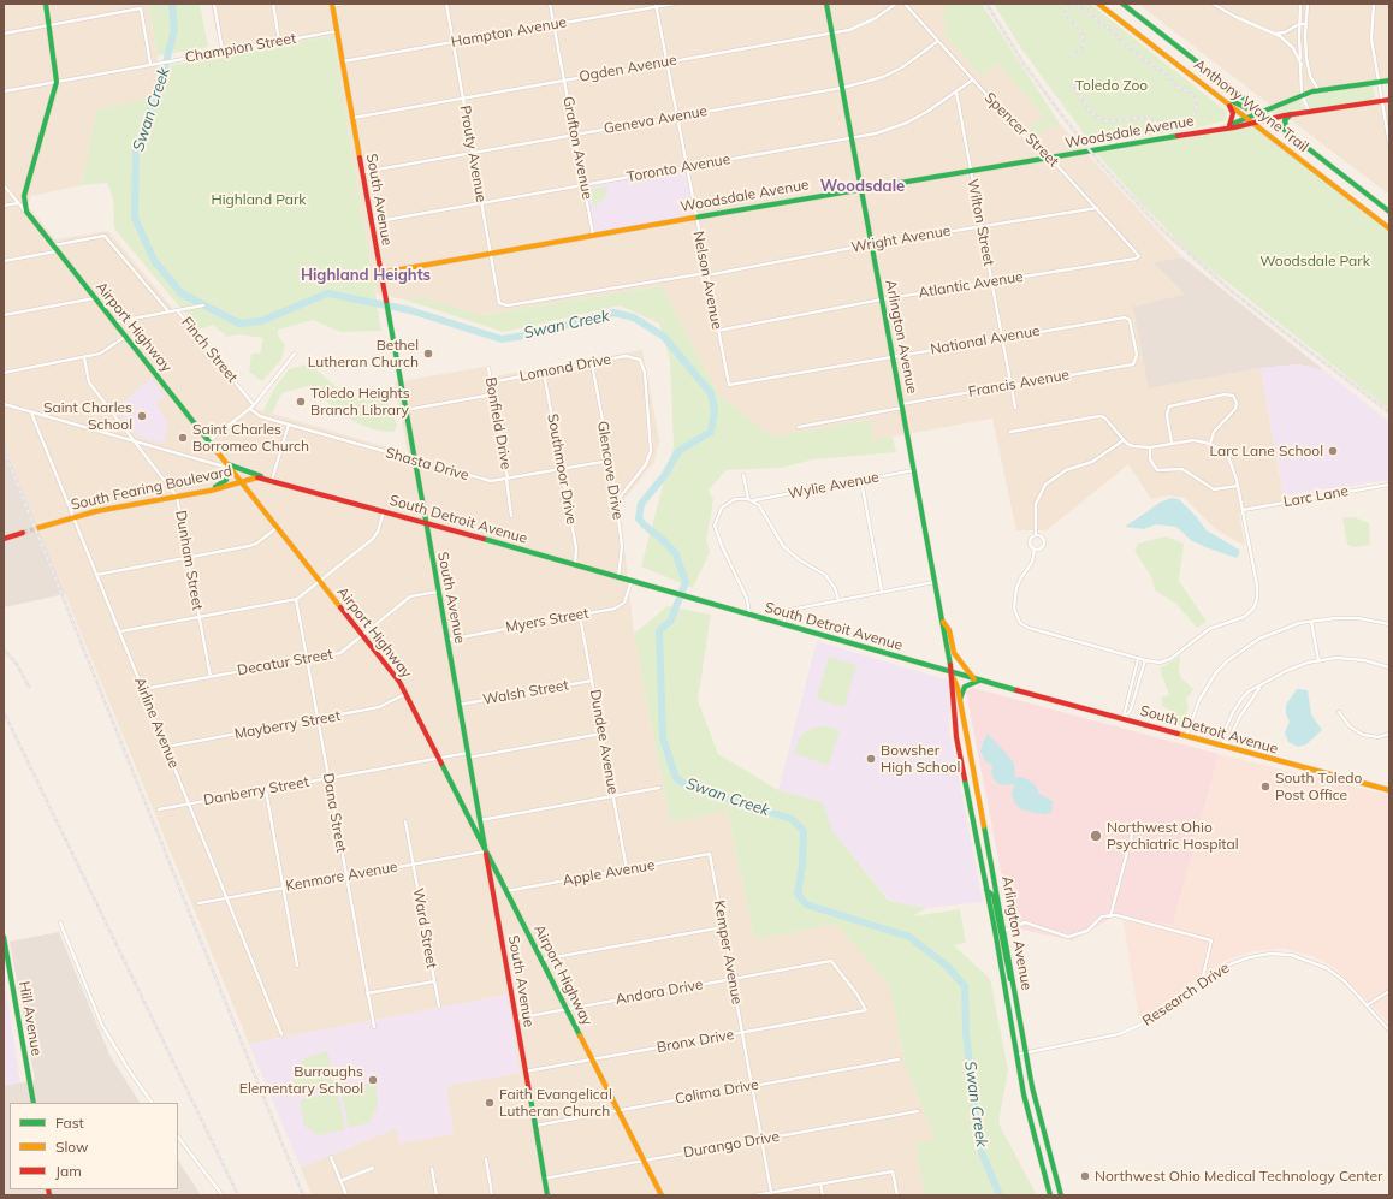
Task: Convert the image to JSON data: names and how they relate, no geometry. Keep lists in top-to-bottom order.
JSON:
{
  "streets": {
    "main road": [
      "Anthony Wayne Trail",
      "Woodsdale Avenue",
      "South Avenue",
      "Airport Highway",
      "Arlington Avenue",
      "South Fearing Boulevard",
      "South Detroit Avenue",
      "Hill Avenue"
    ],
    "street": [
      "Hampton Avenue",
      "Champion Street",
      "Ogden Avenue",
      "Geneva Avenue",
      "Spencer Street",
      "Grafton Avenue",
      "Prouty Avenue",
      "Toronto Avenue",
      "Wilton Street",
      "Wright Avenue",
      "Nelson Avenue",
      "Atlantic Avenue",
      "National Avenue",
      "Finch Street",
      "Lomond Drive",
      "Francis Avenue",
      "Bonfield Drive",
      "Shasta Drive",
      "Southmoor Drive",
      "Glencove Drive",
      "Wylie Avenue",
      "Larc Lane",
      "Dunham Street",
      "Myers Street",
      "Decatur Street",
      "Walsh Street",
      "Airline Avenue",
      "Mayberry Street",
      "Dundee Avenue",
      "Danberry Street",
      "Dana Street",
      "Apple Avenue",
      "Kenmore Avenue",
      "Ward Street",
      "Kemper Avenue",
      "Andora Drive",
      "Research Drive",
      "Bronx Drive",
      "Colima Drive",
      "Durango Drive"
    ]
  },
  "crossings": [
    ["Hampton Avenue", "Grafton Avenue"],
    ["Hampton Avenue", "Prouty Avenue"],
    ["Hampton Avenue", "South Avenue"],
    ["Hampton Avenue", "Nelson Avenue"],
    ["Champion Street", "South Avenue"],
    ["Ogden Avenue", "Grafton Avenue"],
    ["Ogden Avenue", "Prouty Avenue"],
    ["Ogden Avenue", "South Avenue"],
    ["Ogden Avenue", "Nelson Avenue"],
    ["Ogden Avenue", "Arlington Avenue"],
    ["Anthony Wayne Trail", "Woodsdale Avenue"],
    ["Geneva Avenue", "Spencer Street"],
    ["Geneva Avenue", "Grafton Avenue"],
    ["Geneva Avenue", "Prouty Avenue"],
    ["Geneva Avenue", "South Avenue"],
    ["Geneva Avenue", "Nelson Avenue"],
    ["Geneva Avenue", "Arlington Avenue"],
    ["Spencer Street", "Woodsdale Avenue"],
    ["Spencer Street", "Toronto Avenue"],
    ["Spencer Street", "Wright Avenue"],
    ["Spencer Street", "Atlantic Avenue"],
    ["Woodsdale Avenue", "Grafton Avenue"],
    ["Woodsdale Avenue", "Prouty Avenue"],
    ["Woodsdale Avenue", "South Avenue"],
    ["Woodsdale Avenue", "Wilton Street"],
    ["Woodsdale Avenue", "Nelson Avenue"],
    ["Woodsdale Avenue", "Arlington Avenue"],
    ["Grafton Avenue", "Toronto Avenue"],
    ["Prouty Avenue", "Toronto Avenue"],
    ["Prouty Avenue", "Wright Avenue"],
    ["Toronto Avenue", "South Avenue"],
    ["Toronto Avenue", "Wilton Street"],
    ["Toronto Avenue", "Nelson Avenue"],
    ["Toronto Avenue", "Arlington Avenue"],
    ["South Avenue", "Airport Highway"],
    ["South Avenue", "Shasta Drive"],
    ["South Avenue", "South Detroit Avenue"],
    ["South Avenue", "Myers Street"],
    ["South Avenue", "Decatur Street"],
    ["South Avenue", "Walsh Street"],
    ["South Avenue", "Danberry Street"],
    ["South Avenue", "Kenmore Avenue"],
    ["South Avenue", "Andora Drive"],
    ["South Avenue", "Bronx Drive"],
    ["South Avenue", "Colima Drive"],
    ["South Avenue", "Durango Drive"],
    ["Wilton Street", "Wright Avenue"],
    ["Wilton Street", "Atlantic Avenue"],
    ["Wilton Street", "National Avenue"],
    ["Wilton Street", "Francis Avenue"],
    ["Wright Avenue", "Nelson Avenue"],
    ["Wright Avenue", "Arlington Avenue"],
    ["Nelson Avenue", "Atlantic Avenue"],
    ["Nelson Avenue", "National Avenue"],
    ["Atlantic Avenue", "Arlington Avenue"],
    ["Airport Highway", "Finch Street"],
    ["Airport Highway", "South Fearing Boulevard"],
    ["Airport Highway", "Decatur Street"],
    ["Airport Highway", "Mayberry Street"],
    ["Airport Highway", "Danberry Street"],
    ["Airport Highway", "Apple Avenue"],
    ["Airport Highway", "Kenmore Avenue"],
    ["Airport Highway", "Andora Drive"],
    ["Airport Highway", "Bronx Drive"],
    ["Airport Highway", "Colima Drive"],
    ["Airport Highway", "Durango Drive"],
    ["Arlington Avenue", "National Avenue"],
    ["Arlington Avenue", "Francis Avenue"],
    ["Arlington Avenue", "Wylie Avenue"],
    ["Arlington Avenue", "South Detroit Avenue"],
    ["Arlington Avenue", "Research Drive"],
    ["National Avenue", "Francis Avenue"],
    ["Lomond Drive", "Bonfield Drive"],
    ["Lomond Drive", "Southmoor Drive"],
    ["Lomond Drive", "Glencove Drive"],
    ["Bonfield Drive", "Shasta Drive"],
    ["Shasta Drive", "Southmoor Drive"],
    ["Shasta Drive", "Glencove Drive"],
    ["Southmoor Drive", "South Detroit Avenue"],
    ["Glencove Drive", "South Detroit Avenue"],
    ["South Fearing Boulevard", "South Detroit Avenue"],
    ["South Fearing Boulevard", "Dunham Street"],
    ["South Fearing Boulevard", "Airline Avenue"],
    ["South Detroit Avenue", "Myers Street"],
    ["Dunham Street", "Decatur Street"],
    ["Myers Street", "Dundee Avenue"],
    ["Decatur Street", "Airline Avenue"],
    ["Decatur Street", "Dana Street"],
    ["Walsh Street", "Dundee Avenue"],
    ["Airline Avenue", "Mayberry Street"],
    ["Airline Avenue", "Danberry Street"],
    ["Airline Avenue", "Kenmore Avenue"],
    ["Mayberry Street", "Dana Street"],
    ["Dundee Avenue", "Danberry Street"],
    ["Dundee Avenue", "Apple Avenue"],
    ["Danberry Street", "Dana Street"],
    ["Dana Street", "Kenmore Avenue"],
    ["Apple Avenue", "Kemper Avenue"],
    ["Kenmore Avenue", "Ward Street"],
    ["Kemper Avenue", "Andora Drive"],
    ["Kemper Avenue", "Bronx Drive"],
    ["Kemper Avenue", "Colima Drive"],
    ["Kemper Avenue", "Durango Drive"],
    ["Andora Drive", "Bronx Drive"]
  ],
  "districts": ["Woodsdale", "Highland Heights"],
  "water": ["Swan Creek"],
  "parks": ["Toledo Zoo", "Highland Park", "Woodsdale Park"],
  "places": [
    "Bethel Lutheran Church",
    "Toledo Heights Branch Library",
    "Saint Charles School",
    "Saint Charles Borromeo Church",
    "Larc Lane School",
    "Bowsher High School",
    "South Toledo Post Office",
    "Northwest Ohio Psychiatric Hospital",
    "Burroughs Elementary School",
    "Faith Evangelical Lutheran Church",
    "Northwest Ohio Medical Technology Center"
  ],
  "legend": ["Fast", "Slow", "Jam"]
}
